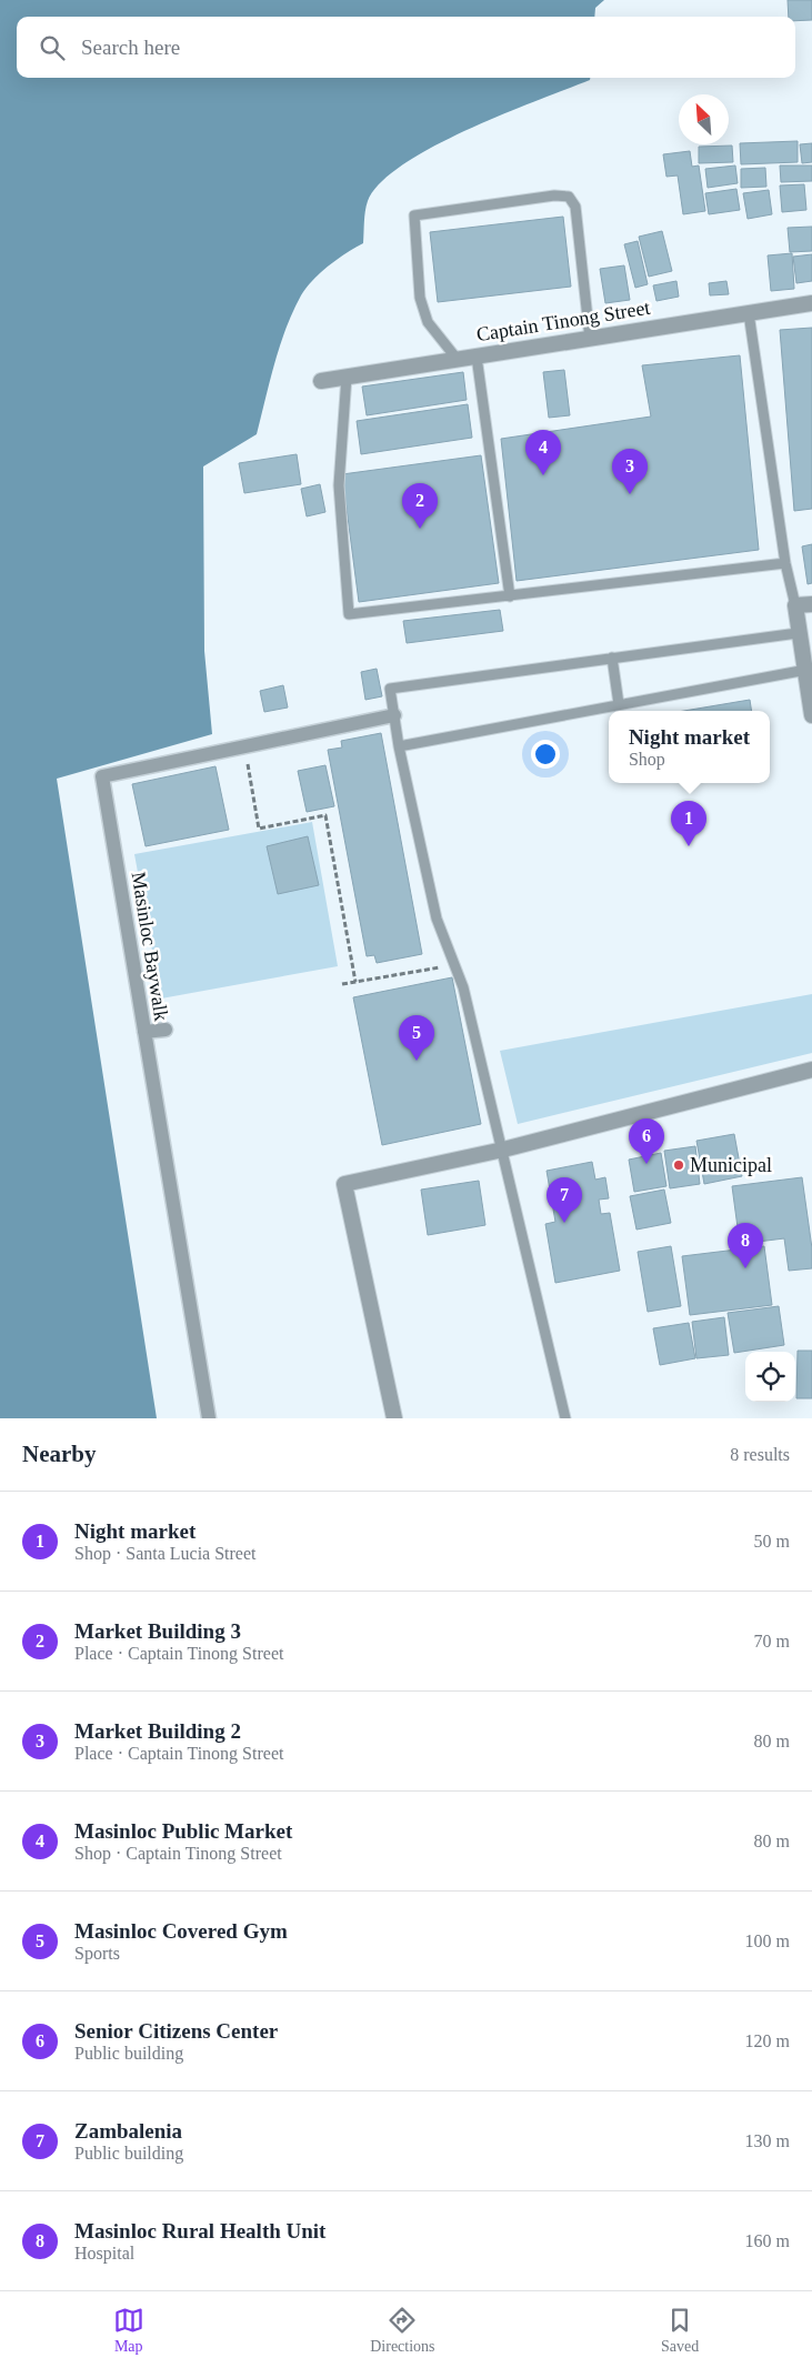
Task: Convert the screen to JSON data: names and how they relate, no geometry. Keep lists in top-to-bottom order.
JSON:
{
  "streets": {
    "street": ["Captain Tinong Street", "Masinloc Baywalk"]
  },
  "places": ["Municipal"],
  "north": "top left",
  "page": {
    "search": "Search here",
    "pins": [
      "4",
      "3",
      "2",
      "1",
      "5",
      "6",
      "7",
      "8"
    ],
    "popup": ["Night market", "Shop"],
    "heading": ["Nearby", "8 results"],
    "list": [
      {
        "mark": "1",
        "name": "Night market",
        "note": "Shop · Santa Lucia Street",
        "value": "50 m"
      },
      {
        "mark": "2",
        "name": "Market Building 3",
        "note": "Place · Captain Tinong Street",
        "value": "70 m"
      },
      {
        "mark": "3",
        "name": "Market Building 2",
        "note": "Place · Captain Tinong Street",
        "value": "80 m"
      },
      {
        "mark": "4",
        "name": "Masinloc Public Market",
        "note": "Shop · Captain Tinong Street",
        "value": "80 m"
      },
      {
        "mark": "5",
        "name": "Masinloc Covered Gym",
        "note": "Sports",
        "value": "100 m"
      },
      {
        "mark": "6",
        "name": "Senior Citizens Center",
        "note": "Public building",
        "value": "120 m"
      },
      {
        "mark": "7",
        "name": "Zambalenia",
        "note": "Public building",
        "value": "130 m"
      },
      {
        "mark": "8",
        "name": "Masinloc Rural Health Unit",
        "note": "Hospital",
        "value": "160 m"
      }
    ],
    "nav": ["Map", "Directions", "Saved"]
  }
}
